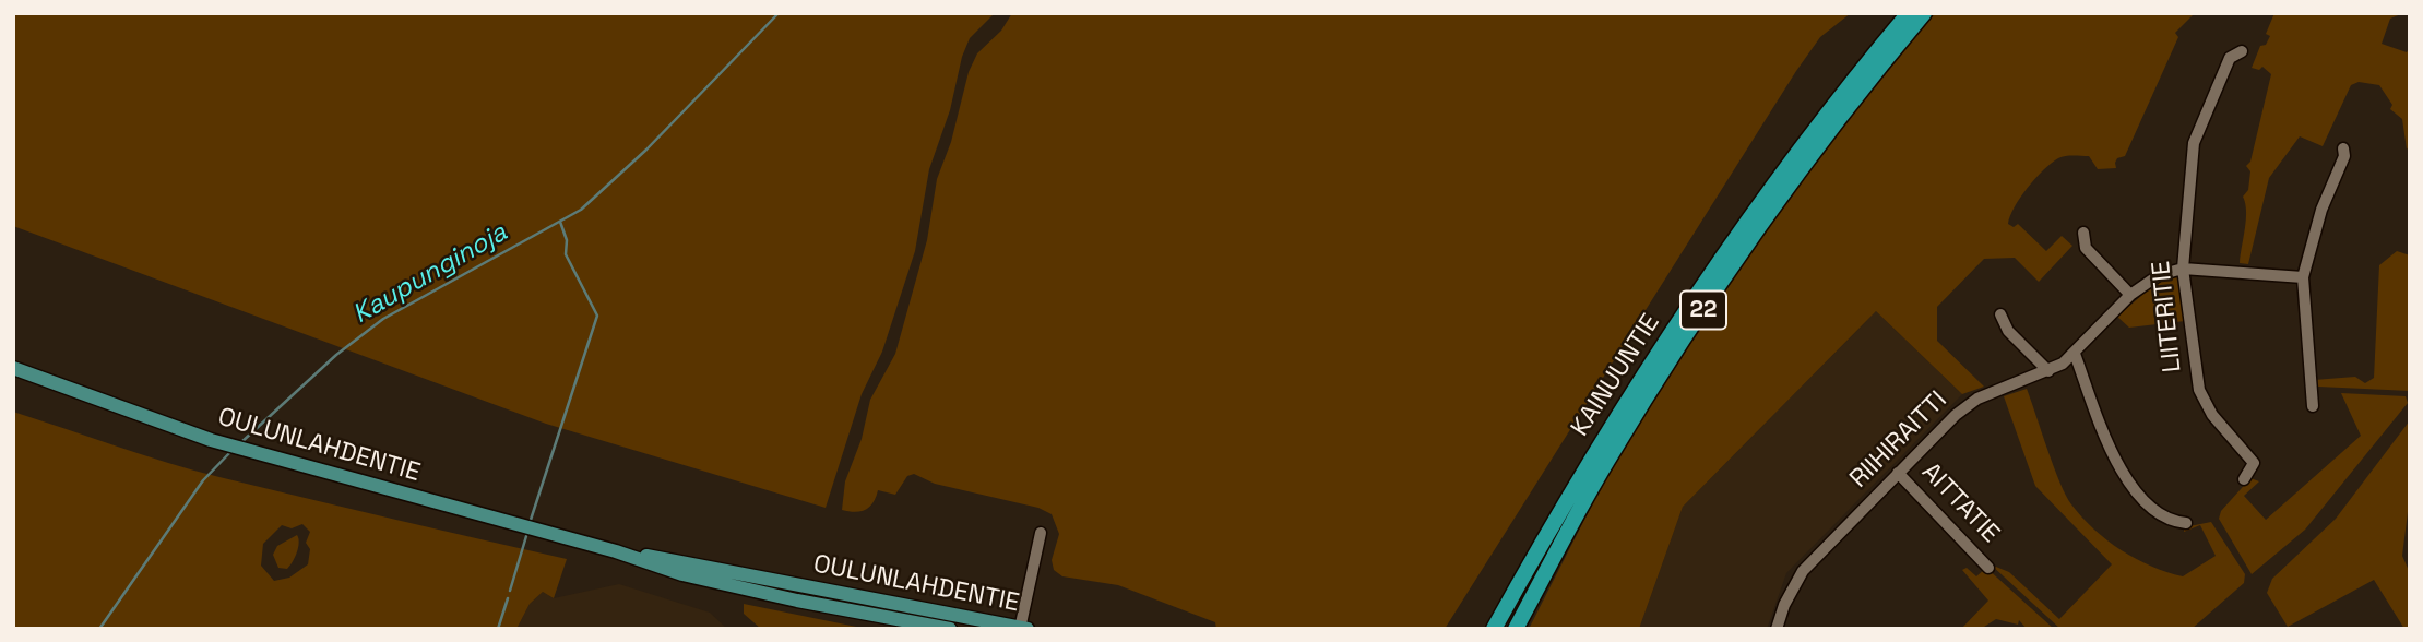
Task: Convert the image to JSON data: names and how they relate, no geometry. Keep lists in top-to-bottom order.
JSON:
{
  "streets": {
    "highway": ["22", "KAINUUNTIE"],
    "main road": ["OULUNLAHDENTIE"],
    "street": ["LIITERITIE", "RIIHIRAITTI", "AITTATIE"]
  },
  "crossings": [
    ["LIITERITIE", "RIIHIRAITTI"],
    ["RIIHIRAITTI", "AITTATIE"]
  ],
  "water": ["Kaupunginoja"]
}
